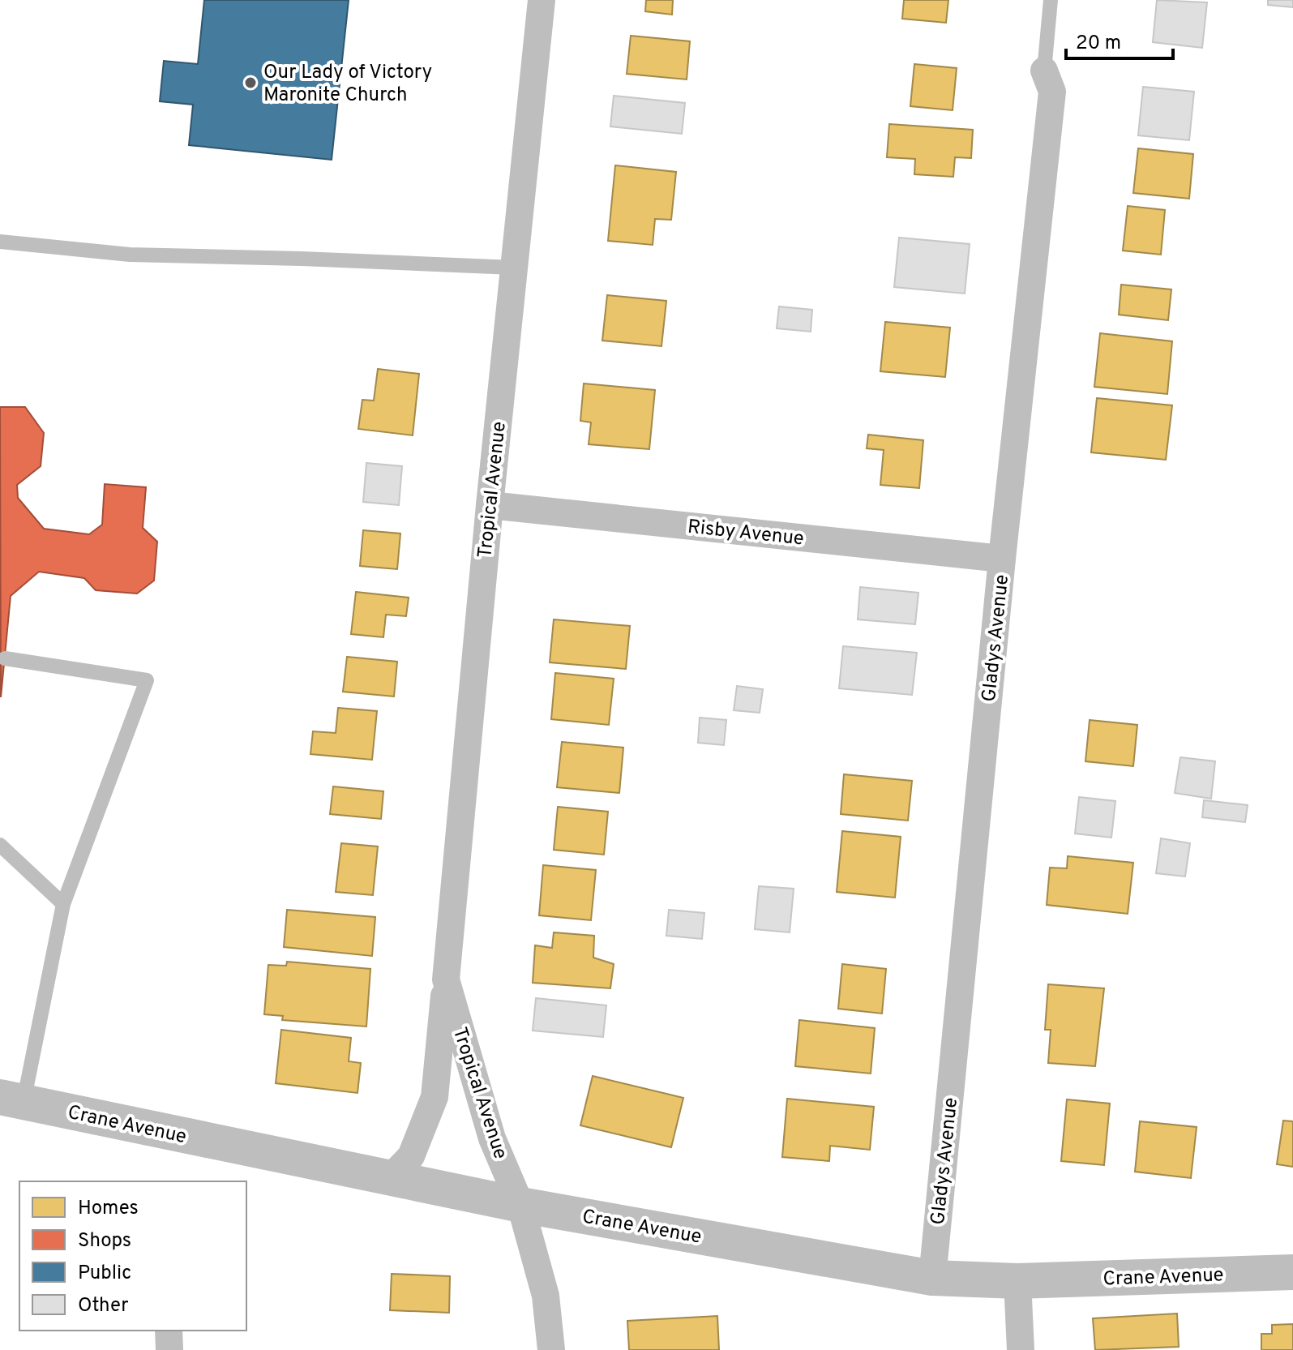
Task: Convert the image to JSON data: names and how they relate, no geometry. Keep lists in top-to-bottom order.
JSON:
{
  "streets": {
    "street": [
      "Tropical Avenue",
      "Risby Avenue",
      "Gladys Avenue",
      "Crane Avenue"
    ]
  },
  "crossings": [
    ["Tropical Avenue", "Risby Avenue"],
    ["Tropical Avenue", "Crane Avenue"],
    ["Risby Avenue", "Gladys Avenue"],
    ["Gladys Avenue", "Crane Avenue"]
  ],
  "places": ["Our Lady of Victory Maronite Church"],
  "legend": [
    "Homes",
    "Shops",
    "Public",
    "Other"
  ],
  "scale_bar": "20 m"
}
